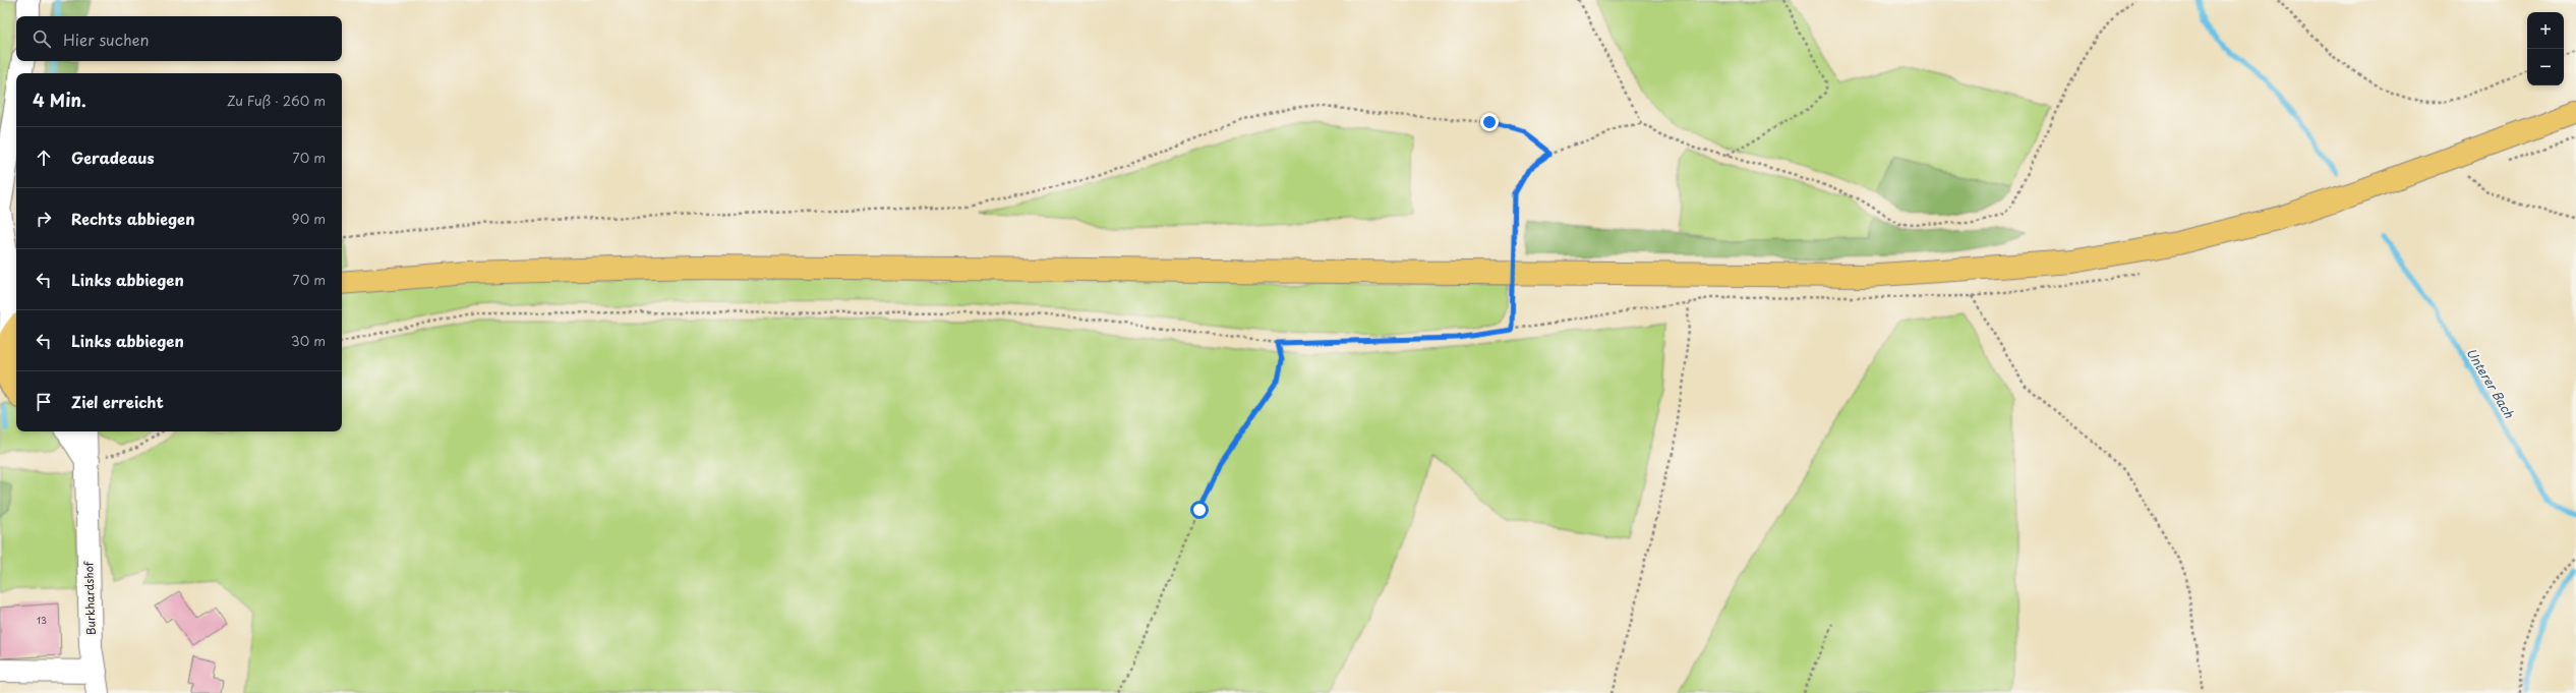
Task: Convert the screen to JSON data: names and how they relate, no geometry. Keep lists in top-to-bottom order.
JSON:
{
  "streets": {
    "street": ["Burkhardshof"]
  },
  "water": ["Unterer Bach"],
  "house_numbers": ["13"],
  "page": {
    "map_buttons": ["+", "−"],
    "search": "Hier suchen",
    "heading": ["4 Min.", "Zu Fuß · 260 m"],
    "list": [
      ["Geradeaus", "70 m"],
      ["Rechts abbiegen", "90 m"],
      ["Links abbiegen", "70 m"],
      ["Links abbiegen", "30 m"],
      "Ziel erreicht"
    ]
  }
}
